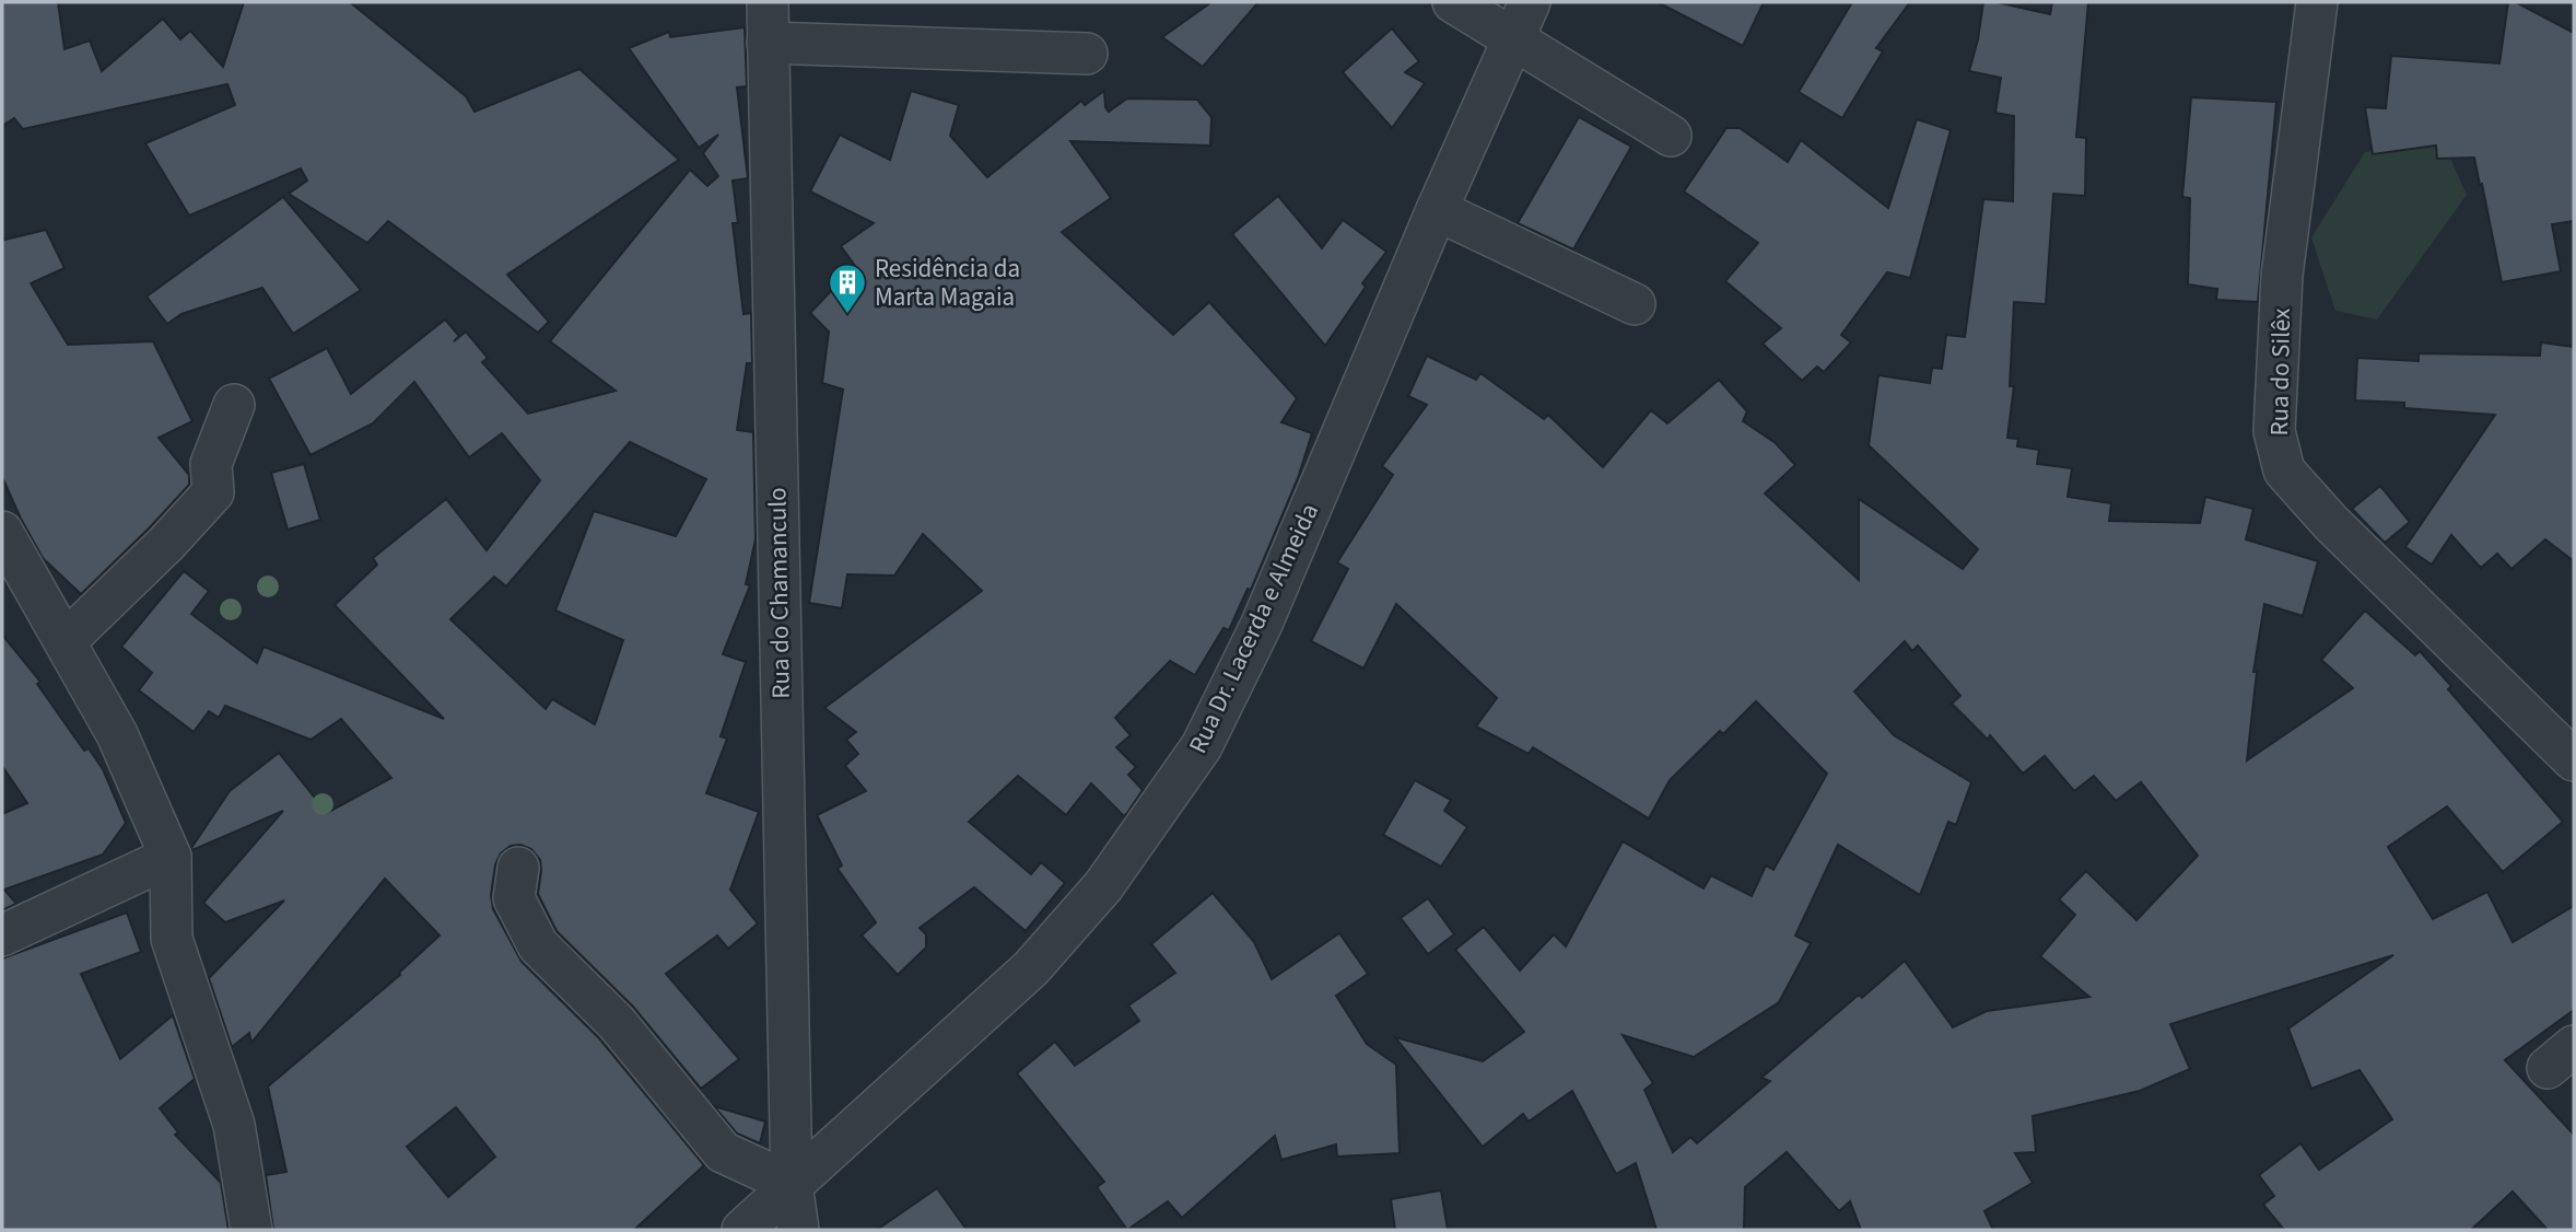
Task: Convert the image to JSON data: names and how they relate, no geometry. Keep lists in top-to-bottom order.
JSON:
{
  "streets": {
    "street": ["Rua do Silêx", "Rua do Chamanculo", "Rua Dr. Lacerda e Almeida"]
  },
  "crossings": [
    ["Rua do Chamanculo", "Rua Dr. Lacerda e Almeida"]
  ],
  "places": {
    "building": ["Residência da Marta Magaia"]
  }
}
